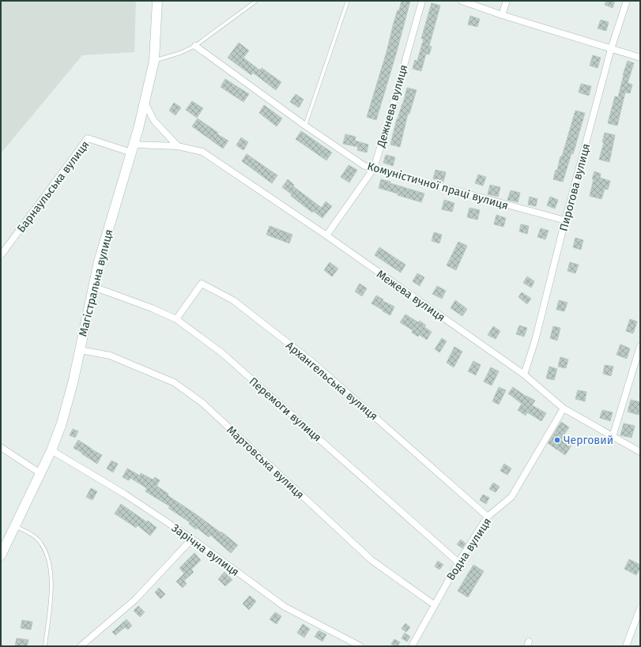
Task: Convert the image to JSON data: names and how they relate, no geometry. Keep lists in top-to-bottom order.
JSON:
{
  "streets": {
    "main road": ["Магістральна вулиця"],
    "street": [
      "Дежнева вулиця",
      "Комуністичної праці вулиця",
      "Барнаульська вулиця",
      "Пирогова вулиця",
      "Межева вулиця",
      "Архангельська вулиця",
      "Перемоги вулиця",
      "Мартовська вулиця",
      "Водна вулиця",
      "Зарічна вулиця"
    ]
  },
  "crossings": [
    ["Дежнева вулиця", "Комуністичної праці вулиця"],
    ["Дежнева вулиця", "Межева вулиця"],
    ["Комуністичної праці вулиця", "Пирогова вулиця"],
    ["Барнаульська вулиця", "Магістральна вулиця"],
    ["Барнаульська вулиця", "Межева вулиця"],
    ["Пирогова вулиця", "Межева вулиця"],
    ["Магістральна вулиця", "Межева вулиця"],
    ["Магістральна вулиця", "Перемоги вулиця"],
    ["Магістральна вулиця", "Мартовська вулиця"],
    ["Магістральна вулиця", "Зарічна вулиця"],
    ["Межева вулиця", "Водна вулиця"],
    ["Архангельська вулиця", "Перемоги вулиця"],
    ["Архангельська вулиця", "Водна вулиця"],
    ["Перемоги вулиця", "Водна вулиця"],
    ["Мартовська вулиця", "Водна вулиця"]
  ],
  "places": ["Черговий"]
}
